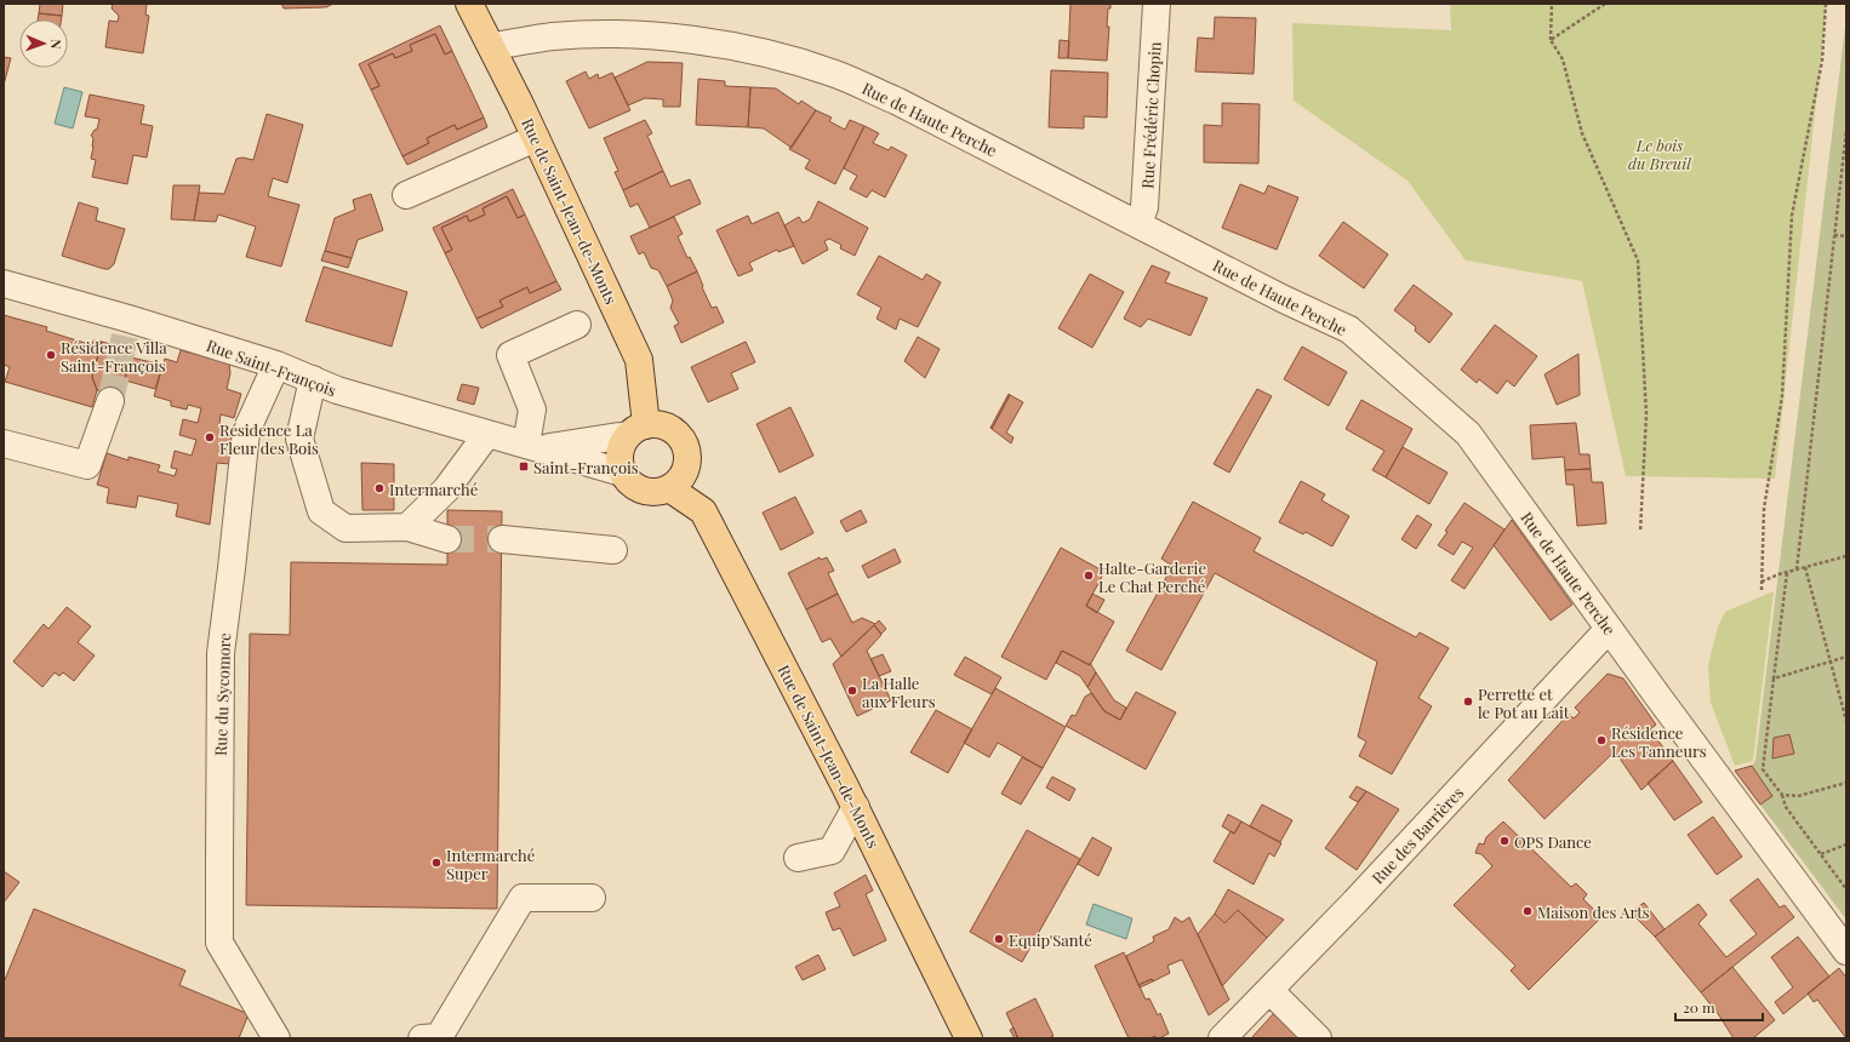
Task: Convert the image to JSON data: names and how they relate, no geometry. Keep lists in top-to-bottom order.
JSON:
{
  "streets": {
    "main road": ["Rue de Saint-Jean-de-Monts"],
    "street": [
      "Rue Frédéric Chopin",
      "Rue de Haute Perche",
      "Rue Saint-François",
      "Rue du Sycomore",
      "Rue des Barrières"
    ]
  },
  "crossings": [
    ["Rue Frédéric Chopin", "Rue de Haute Perche"],
    ["Rue de Haute Perche", "Rue de Saint-Jean-de-Monts"],
    ["Rue de Haute Perche", "Rue des Barrières"],
    ["Rue de Saint-Jean-de-Monts", "Rue Saint-François"],
    ["Rue Saint-François", "Rue du Sycomore"]
  ],
  "parks": ["Le bois du Breuil"],
  "places": {
    "other": [
      "Résidence Villa Saint-François",
      "Résidence La Fleur des Bois",
      "Intermarché",
      "Halte-Garderie Le Chat Perché",
      "La Halle aux Fleurs",
      "Perrette et le Pot au Lait",
      "Résidence Les Tanneurs",
      "OPS Dance",
      "Intermarché Super",
      "Maison des Arts",
      "Equip'Santé"
    ],
    "transit": ["Saint-François"]
  },
  "scale_bar": "20 m",
  "north": "right"
}
